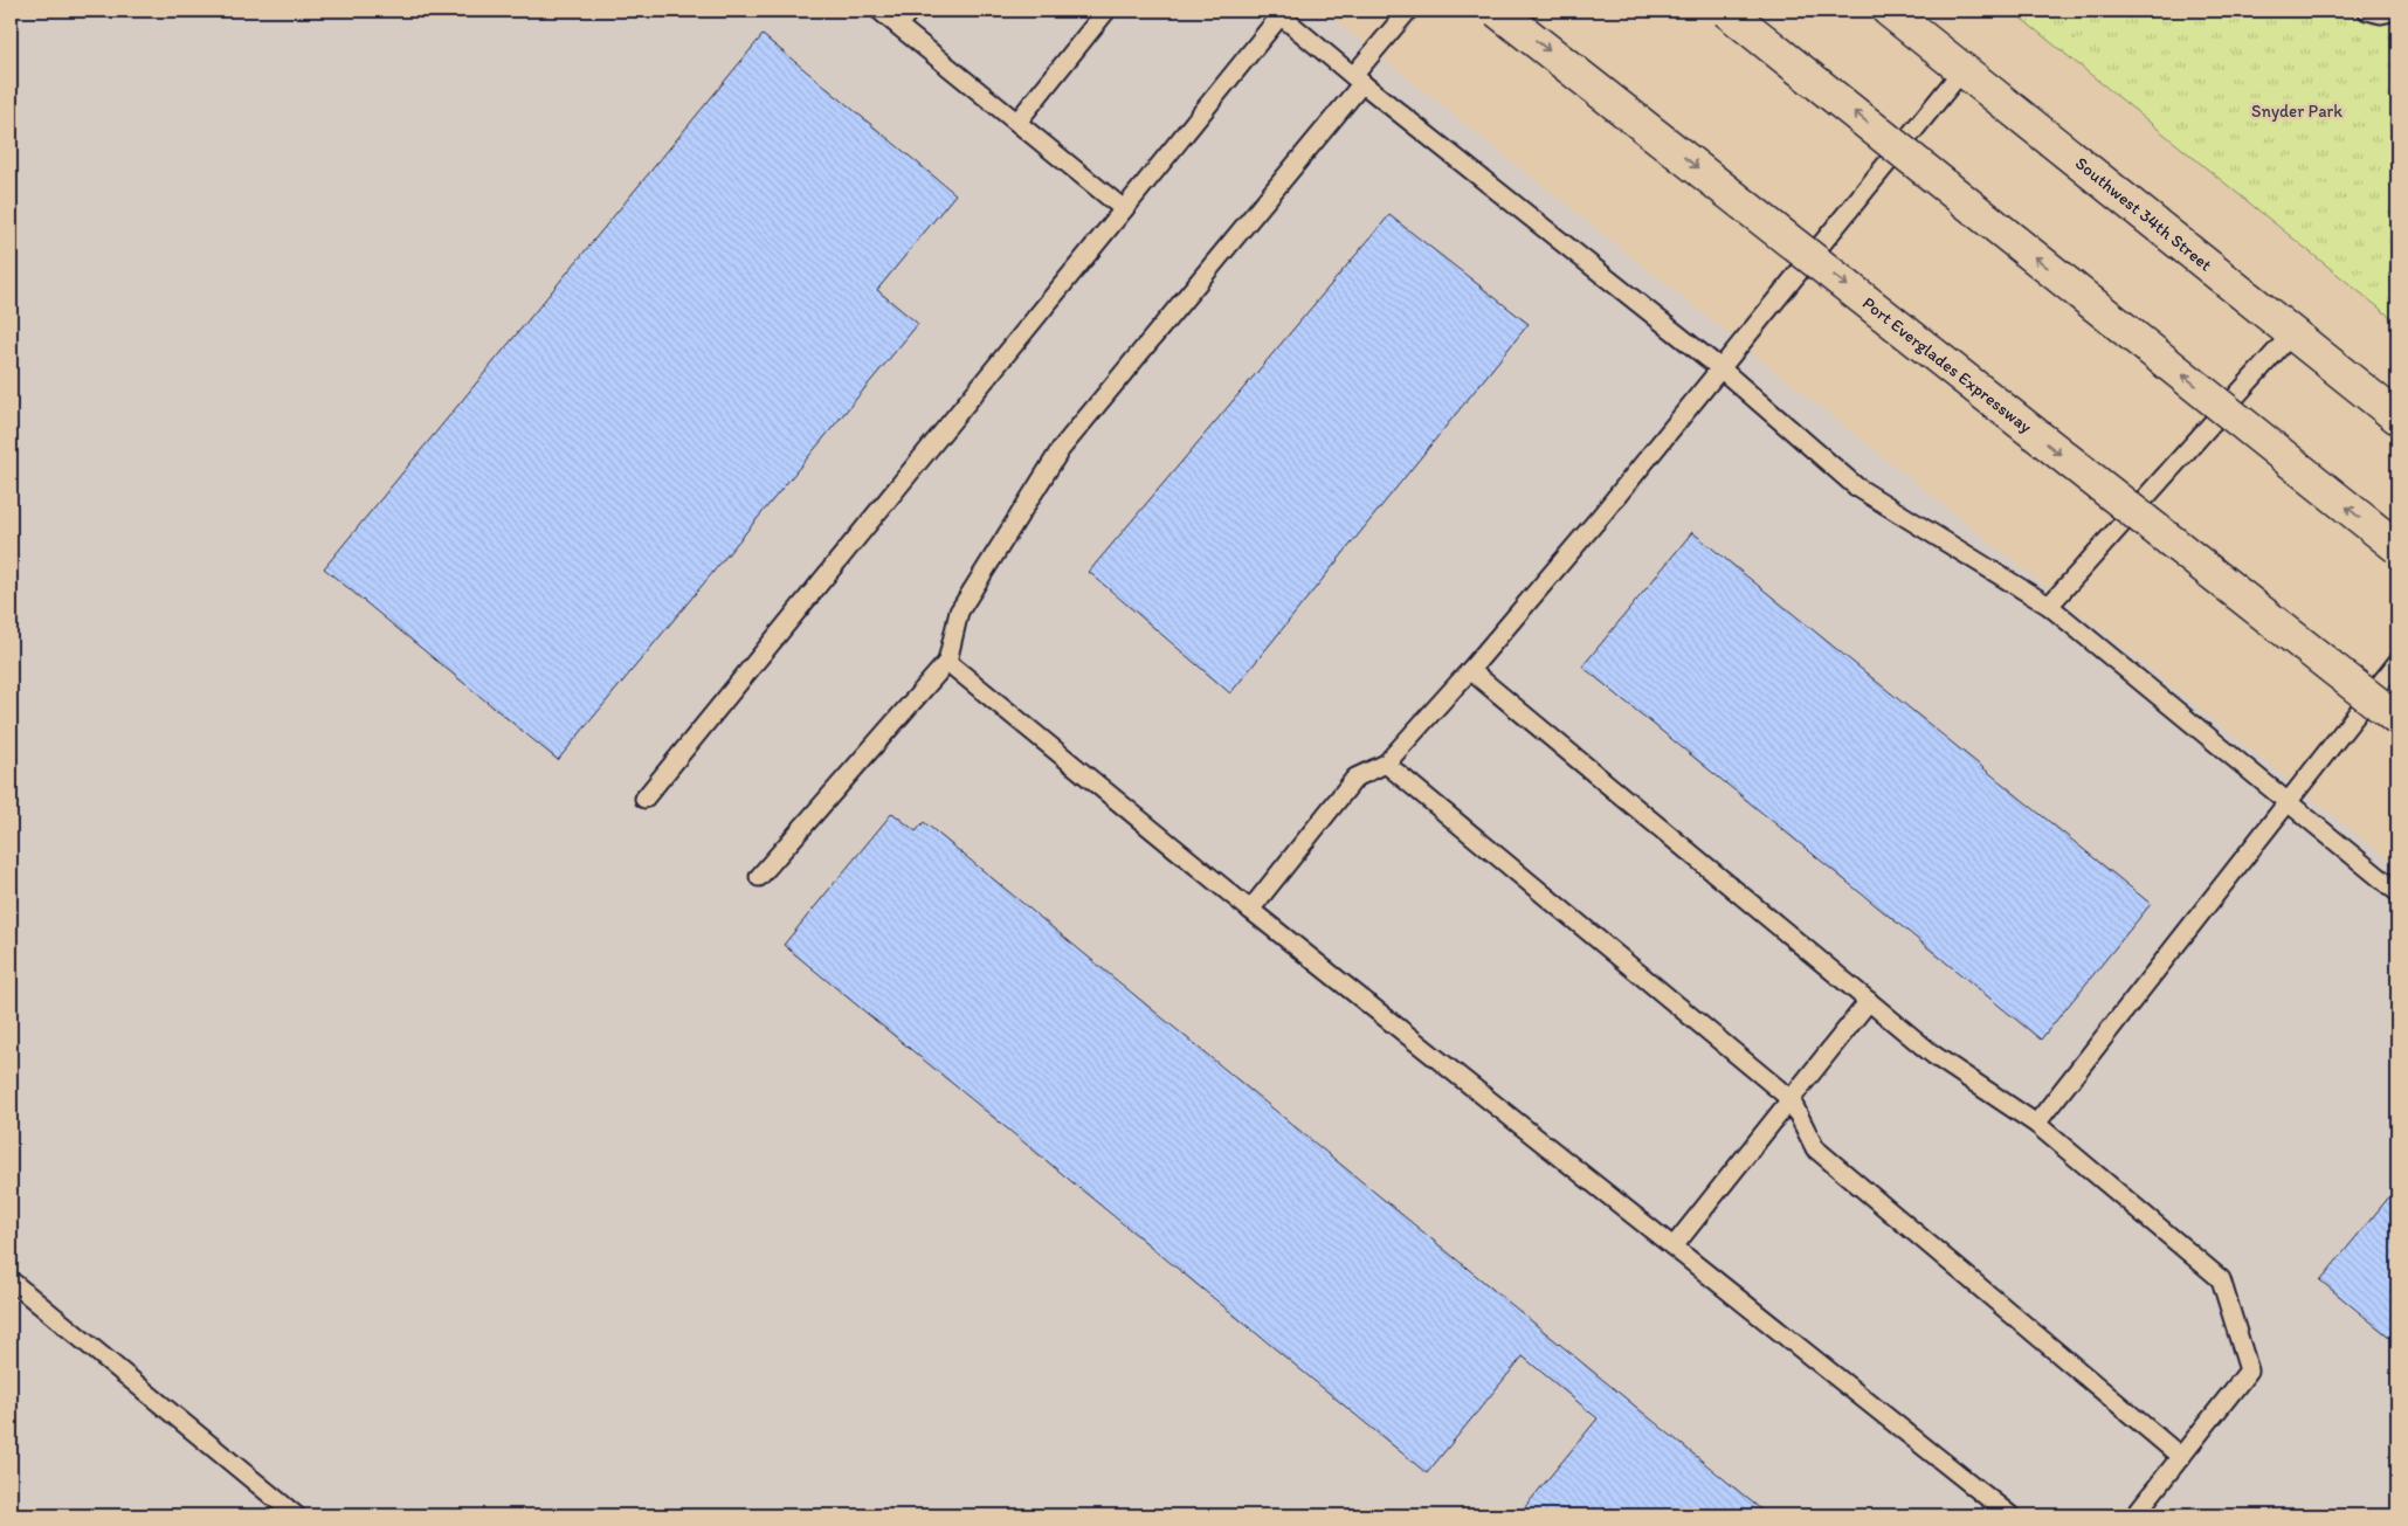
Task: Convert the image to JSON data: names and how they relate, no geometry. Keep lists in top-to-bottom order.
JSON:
{
  "streets": {
    "main road": ["Southwest 34th Street", "Port Everglades Expressway"]
  },
  "parks": ["Snyder Park"]
}
